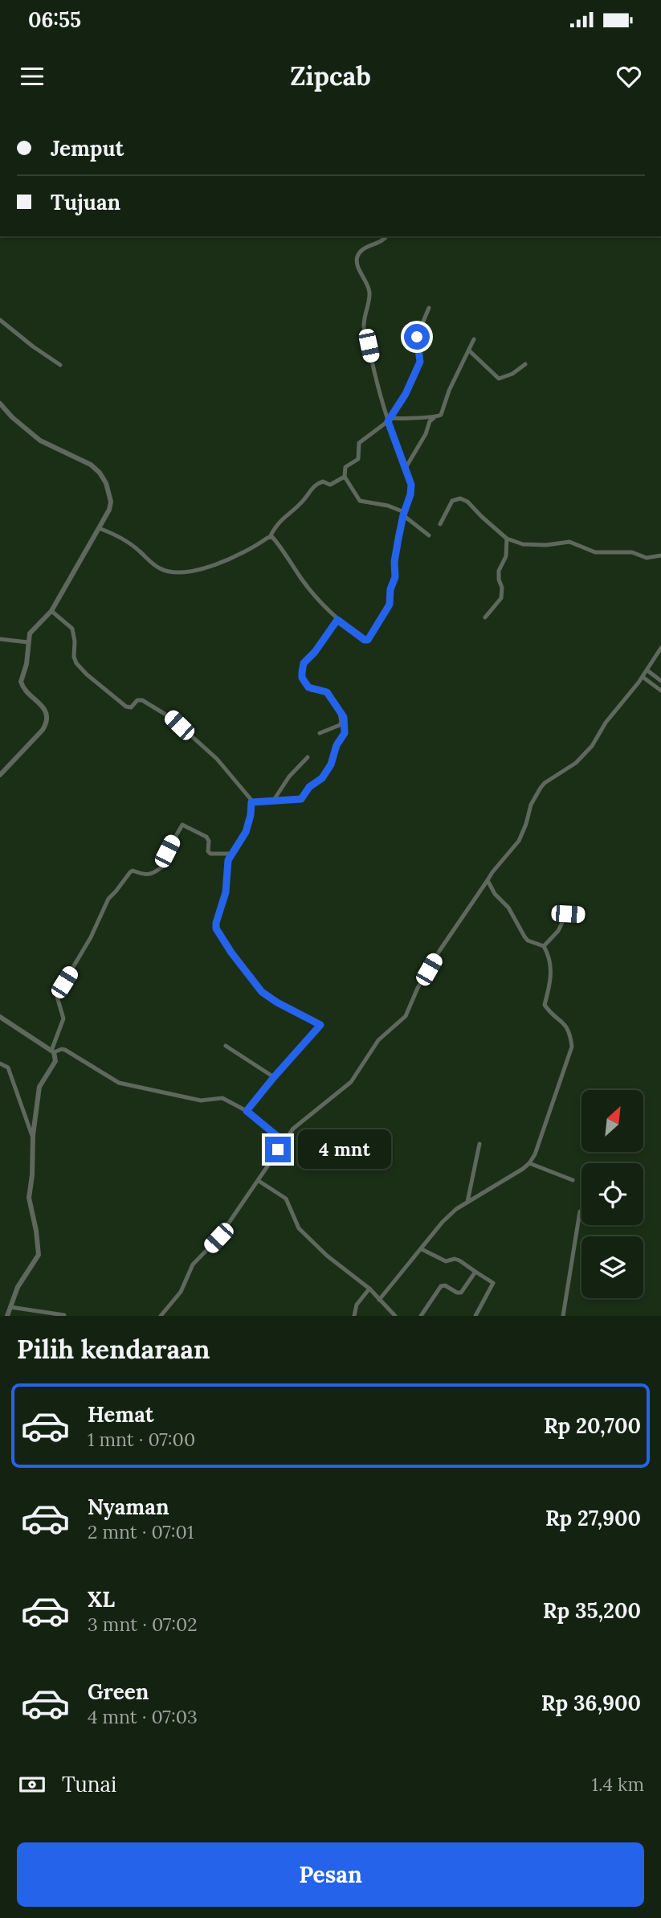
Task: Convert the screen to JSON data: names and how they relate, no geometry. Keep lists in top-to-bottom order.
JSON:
{
  "north": "top right",
  "page": {
    "status": "06:55",
    "header": "Zipcab",
    "banner": ["Jemput", "Tujuan"],
    "bubble": "4 mnt",
    "heading": "Pilih kendaraan",
    "list": [
      {
        "name": "Hemat",
        "note": "1 mnt · 07:00",
        "value": "Rp 20,700"
      },
      {
        "name": "Nyaman",
        "note": "2 mnt · 07:01",
        "value": "Rp 27,900"
      },
      {
        "name": "XL",
        "note": "3 mnt · 07:02",
        "value": "Rp 35,200"
      },
      {
        "name": "Green",
        "note": "4 mnt · 07:03",
        "value": "Rp 36,900"
      }
    ],
    "pay": ["Tunai", "1.4 km"],
    "buttons": "Pesan"
  }
}
